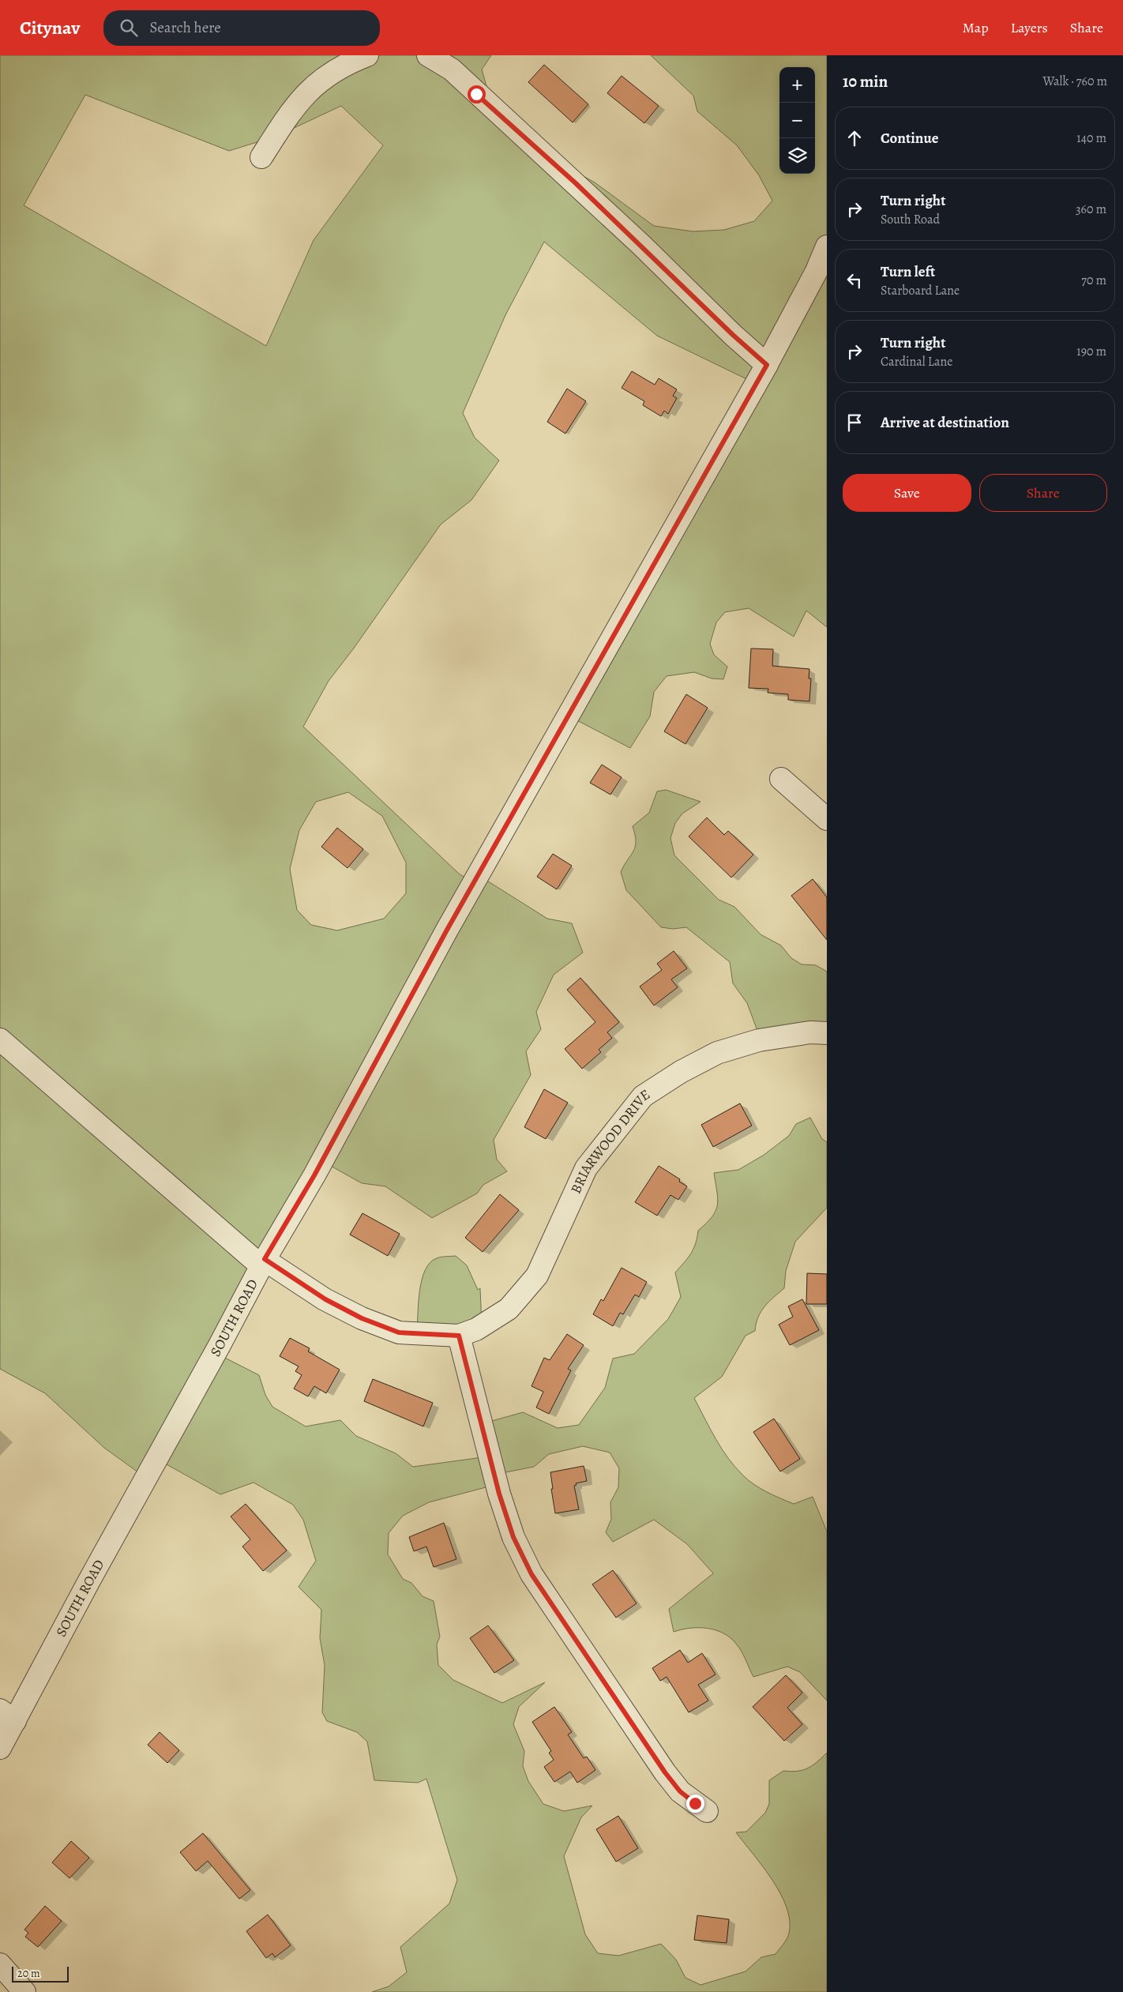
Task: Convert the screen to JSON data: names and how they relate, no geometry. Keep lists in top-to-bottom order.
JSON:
{
  "streets": {
    "street": ["BRIARWOOD DRIVE", "SOUTH ROAD"]
  },
  "scale_bar": "20 m",
  "page": {
    "header": "Citynav",
    "search": "Search here",
    "nav": ["Map", "Layers", "Share"],
    "heading": ["10 min", "Walk · 760 m"],
    "map_buttons": ["+", "−"],
    "list": [
      ["Continue", "140 m"],
      ["Turn right", "South Road", "360 m"],
      ["Turn left", "Starboard Lane", "70 m"],
      ["Turn right", "Cardinal Lane", "190 m"],
      "Arrive at destination"
    ],
    "buttons": ["Save", "Share"],
    "scale": "20 m"
  }
}
